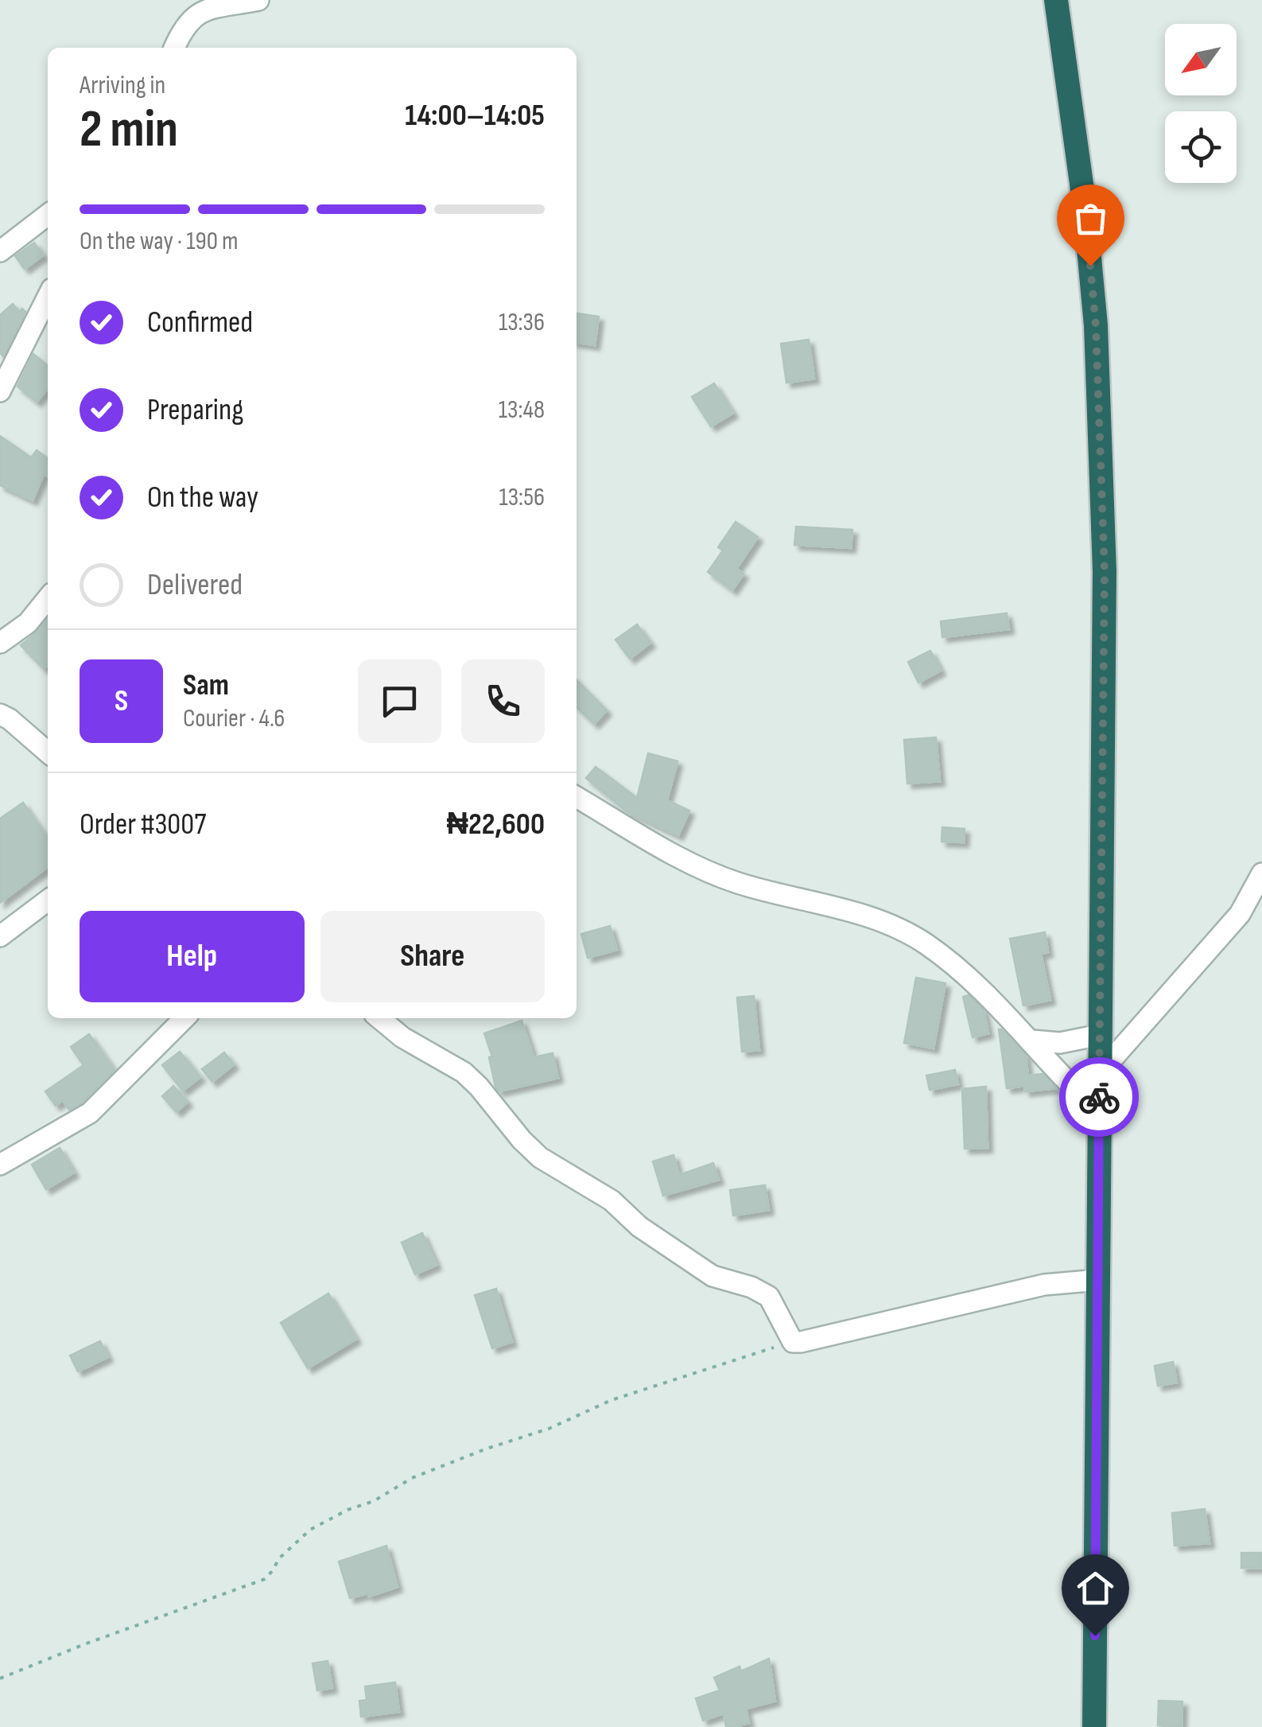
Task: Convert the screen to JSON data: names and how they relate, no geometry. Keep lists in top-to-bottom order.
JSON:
{
  "north": "bottom left",
  "page": {
    "heading": ["2 min", "Arriving in", "14:00–14:05"],
    "panel": [
      "Sam",
      "Courier · 4.6",
      "Order #3007",
      "₦22,600"
    ],
    "bar": "On the way · 190 m",
    "list": [
      ["Confirmed", "13:36"],
      ["Preparing", "13:48"],
      ["On the way", "13:56"],
      "Delivered"
    ],
    "round": "S",
    "buttons": ["Help", "Share"]
  }
}
